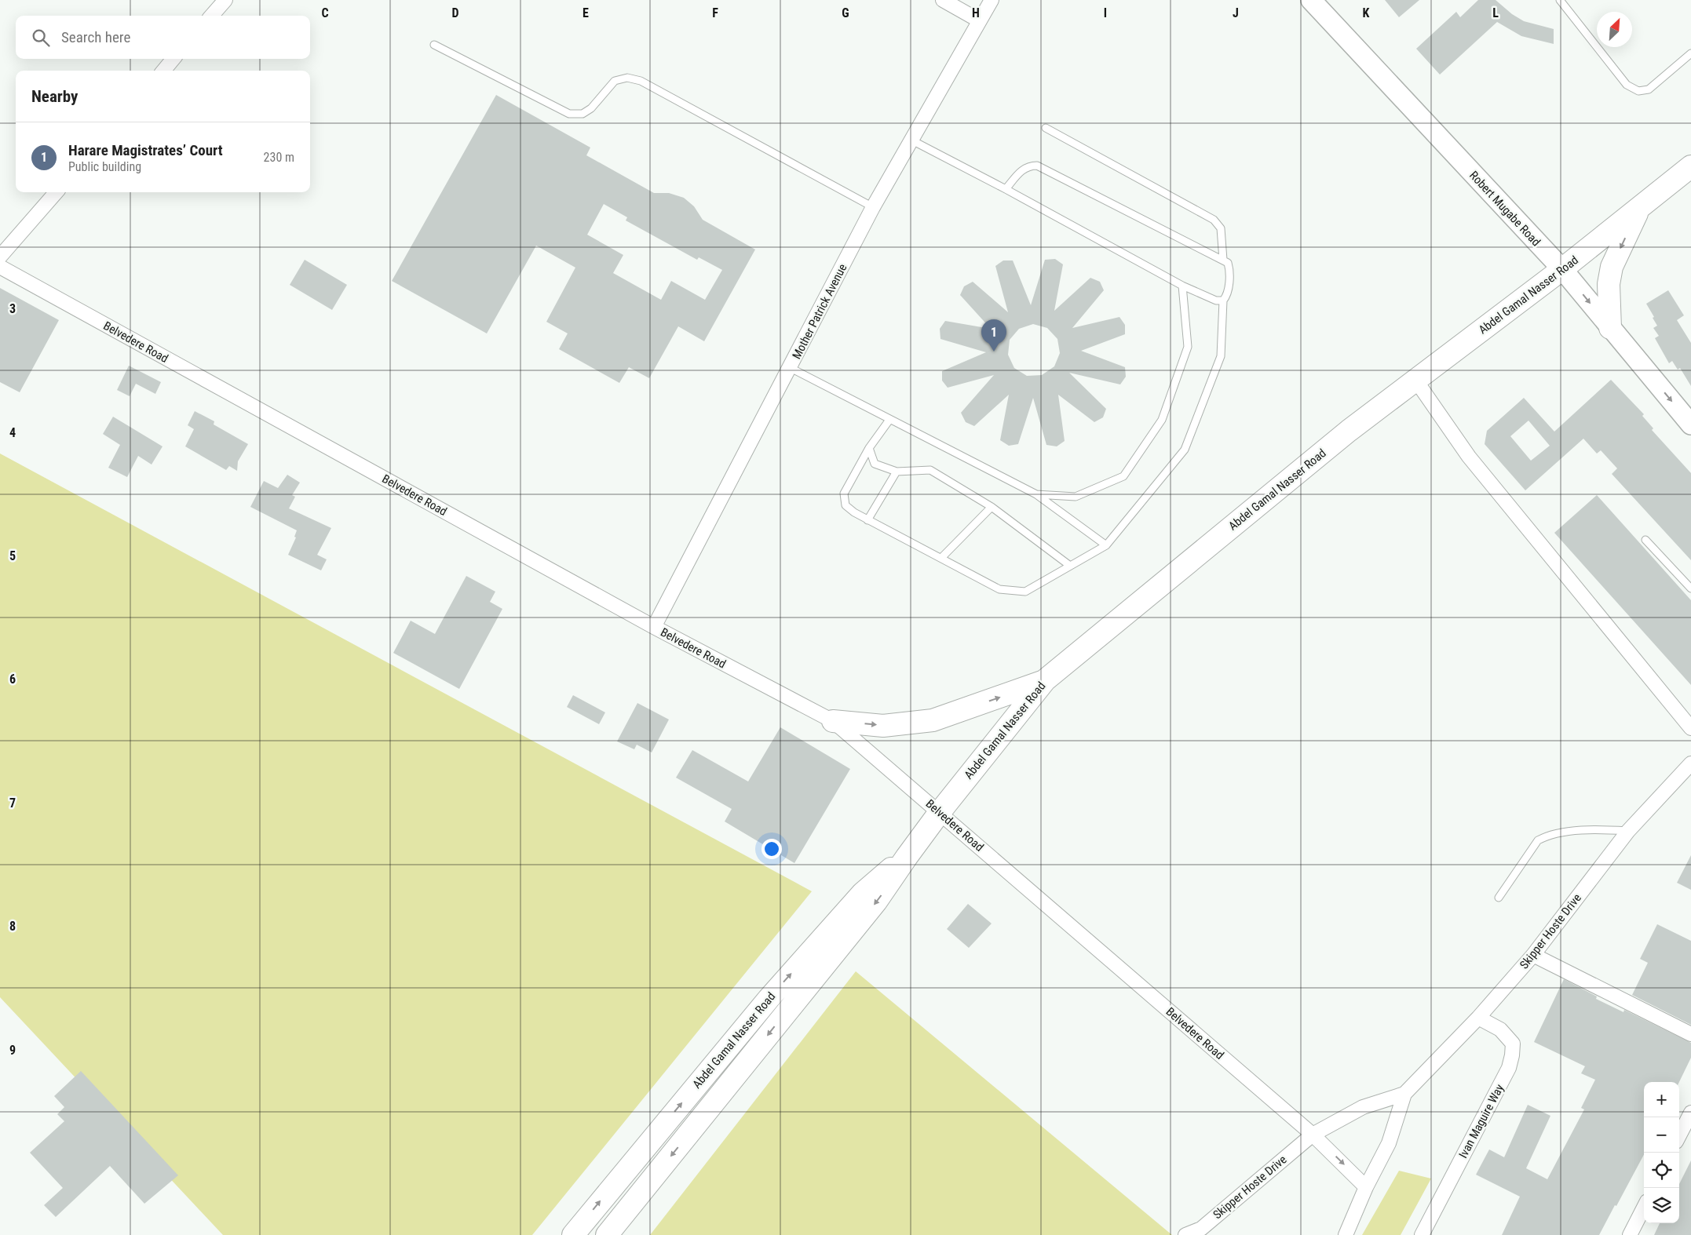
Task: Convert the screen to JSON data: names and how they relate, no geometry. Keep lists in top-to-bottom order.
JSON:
{
  "streets": {
    "highway": ["Abdel Gamal Nasser Road"],
    "main road": ["Robert Mugabe Road"],
    "street": [
      "Mother Patrick Avenue",
      "Belvedere Road",
      "Skipper Hoste Drive",
      "Ivan Maguire Way"
    ]
  },
  "crossings": [
    ["Robert Mugabe Road", "Abdel Gamal Nasser Road"],
    ["Abdel Gamal Nasser Road", "Belvedere Road"],
    ["Mother Patrick Avenue", "Belvedere Road"],
    ["Belvedere Road", "Skipper Hoste Drive"],
    ["Skipper Hoste Drive", "Ivan Maguire Way"]
  ],
  "one_way": ["Robert Mugabe Road"],
  "north": "top right",
  "page": {
    "search": "Search here",
    "heading": "Nearby",
    "list": [
      {
        "mark": "1",
        "name": "Harare Magistrates’ Court",
        "note": "Public building",
        "value": "230 m"
      }
    ],
    "pins": "1",
    "map_buttons": ["+", "−"]
  },
  "grid": {
    "columns": [
      "C",
      "D",
      "E",
      "F",
      "G",
      "H",
      "I",
      "J",
      "K",
      "L"
    ],
    "rows": [
      "3",
      "4",
      "5",
      "6",
      "7",
      "8",
      "9"
    ]
  }
}
